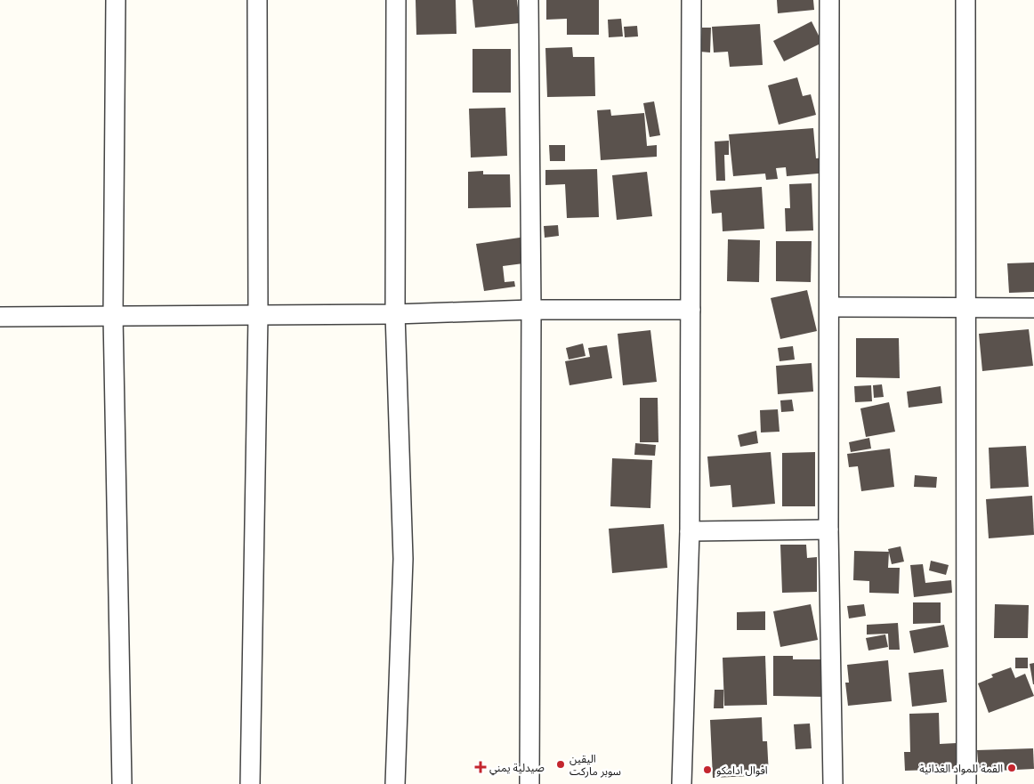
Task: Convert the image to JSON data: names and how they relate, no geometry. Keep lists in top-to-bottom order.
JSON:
{
  "places": {
    "other": ["اليقين سوبر ماركت", "القمة للمواد الغذائية", "افوال ادامكو"],
    "health": ["صيدلية يمني"]
  }
}
